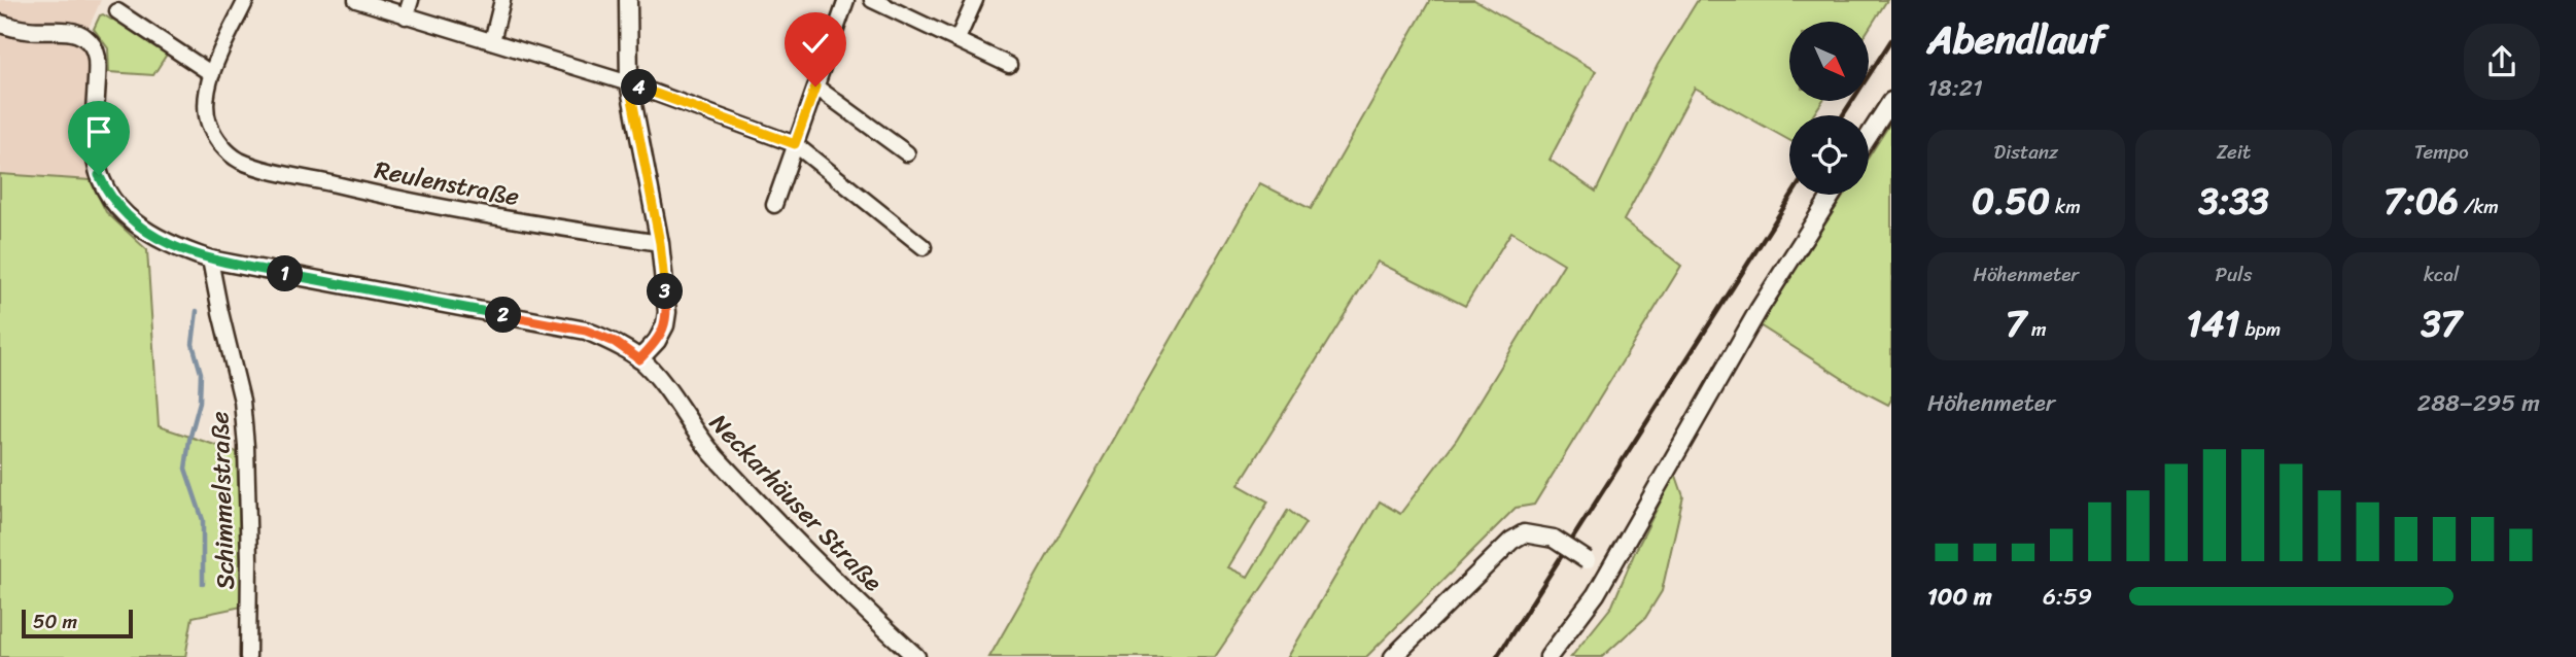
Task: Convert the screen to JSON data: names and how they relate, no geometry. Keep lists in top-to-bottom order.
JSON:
{
  "streets": {
    "street": ["Reulenstraße", "Schimmelstraße", "Neckarhäuser Straße"]
  },
  "crossings": [
    ["Schimmelstraße", "Neckarhäuser Straße"]
  ],
  "scale_bar": "50 m",
  "north": "bottom right",
  "page": {
    "heading": ["Abendlauf", "18:21"],
    "pins": [
      "4",
      "1",
      "3",
      "2"
    ],
    "stats": [
      ["Distanz", "0.50 km"],
      ["Zeit", "3:33"],
      ["Tempo", "7:06 /km"],
      ["Höhenmeter", "7 m"],
      ["Puls", "141 bpm"],
      ["kcal", "37"]
    ],
    "chart": ["Höhenmeter", "288–295 m"],
    "list": [
      {
        "name": "100 m",
        "note": "6:59"
      }
    ],
    "scale": "50 m"
  }
}
